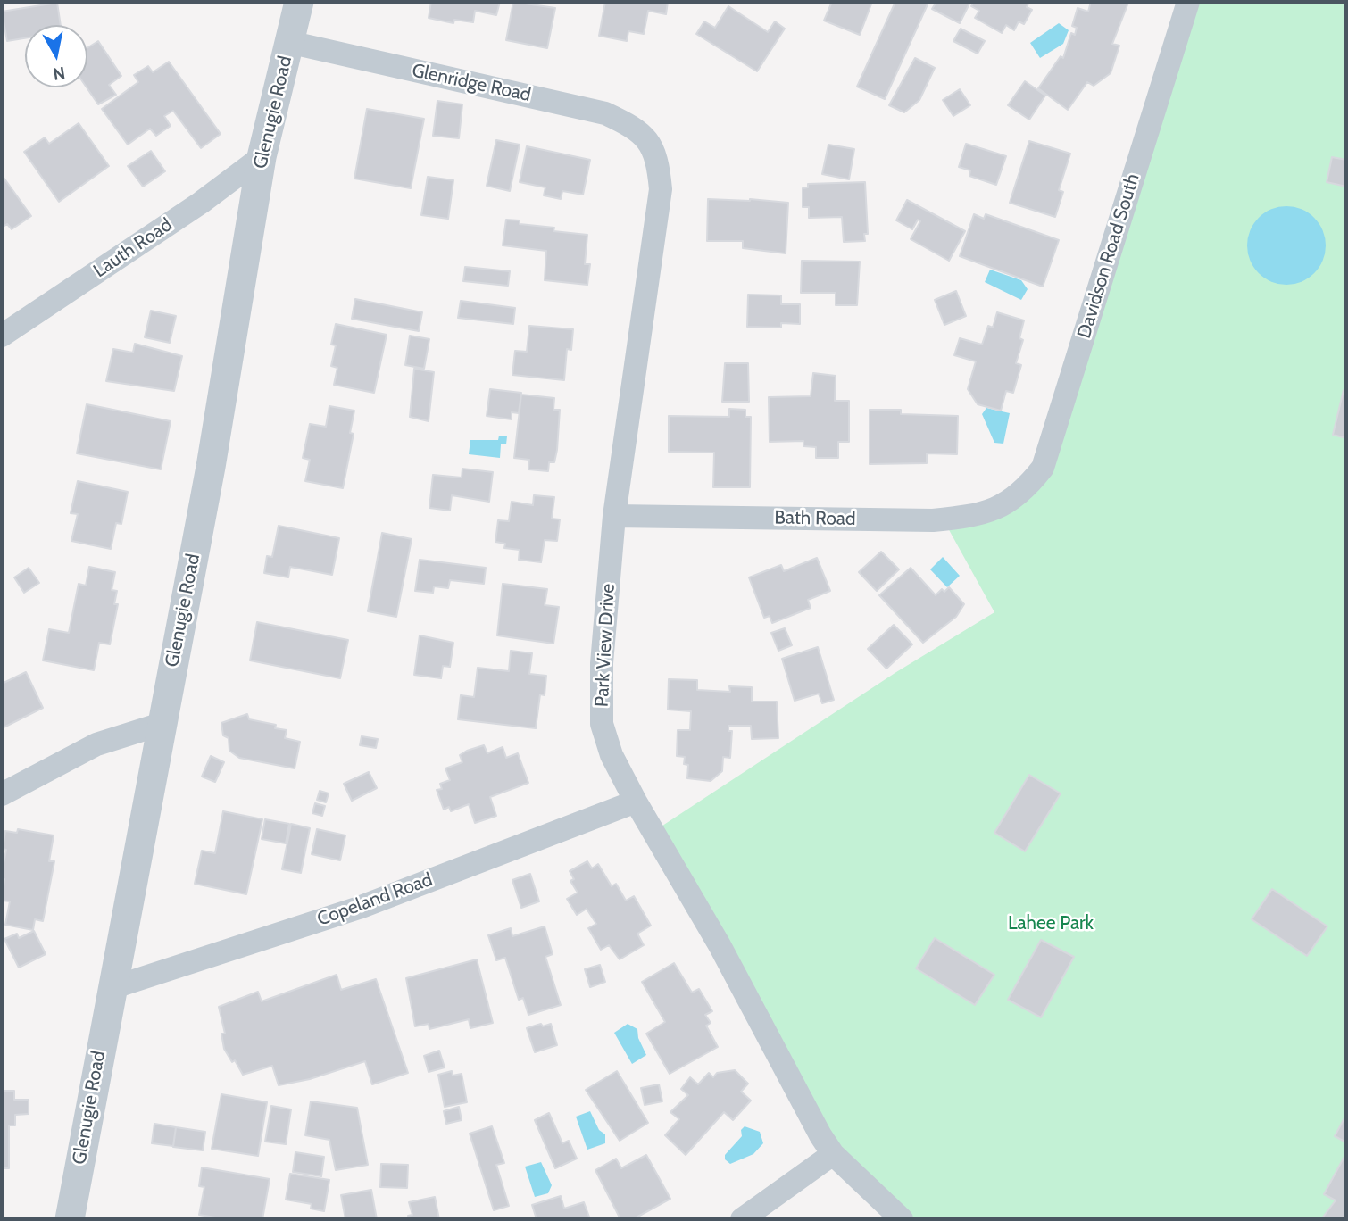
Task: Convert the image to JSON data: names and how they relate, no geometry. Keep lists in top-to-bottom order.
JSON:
{
  "streets": {
    "street": [
      "Glenridge Road",
      "Glenugie Road",
      "Lauth Road",
      "Davidson Road South",
      "Bath Road",
      "Park View Drive",
      "Copeland Road"
    ]
  },
  "crossings": [
    ["Glenridge Road", "Glenugie Road"],
    ["Glenridge Road", "Park View Drive"],
    ["Glenugie Road", "Lauth Road"],
    ["Glenugie Road", "Copeland Road"],
    ["Davidson Road South", "Bath Road"],
    ["Bath Road", "Park View Drive"],
    ["Park View Drive", "Copeland Road"]
  ],
  "parks": ["Lahee Park"],
  "north": "bottom"
}
